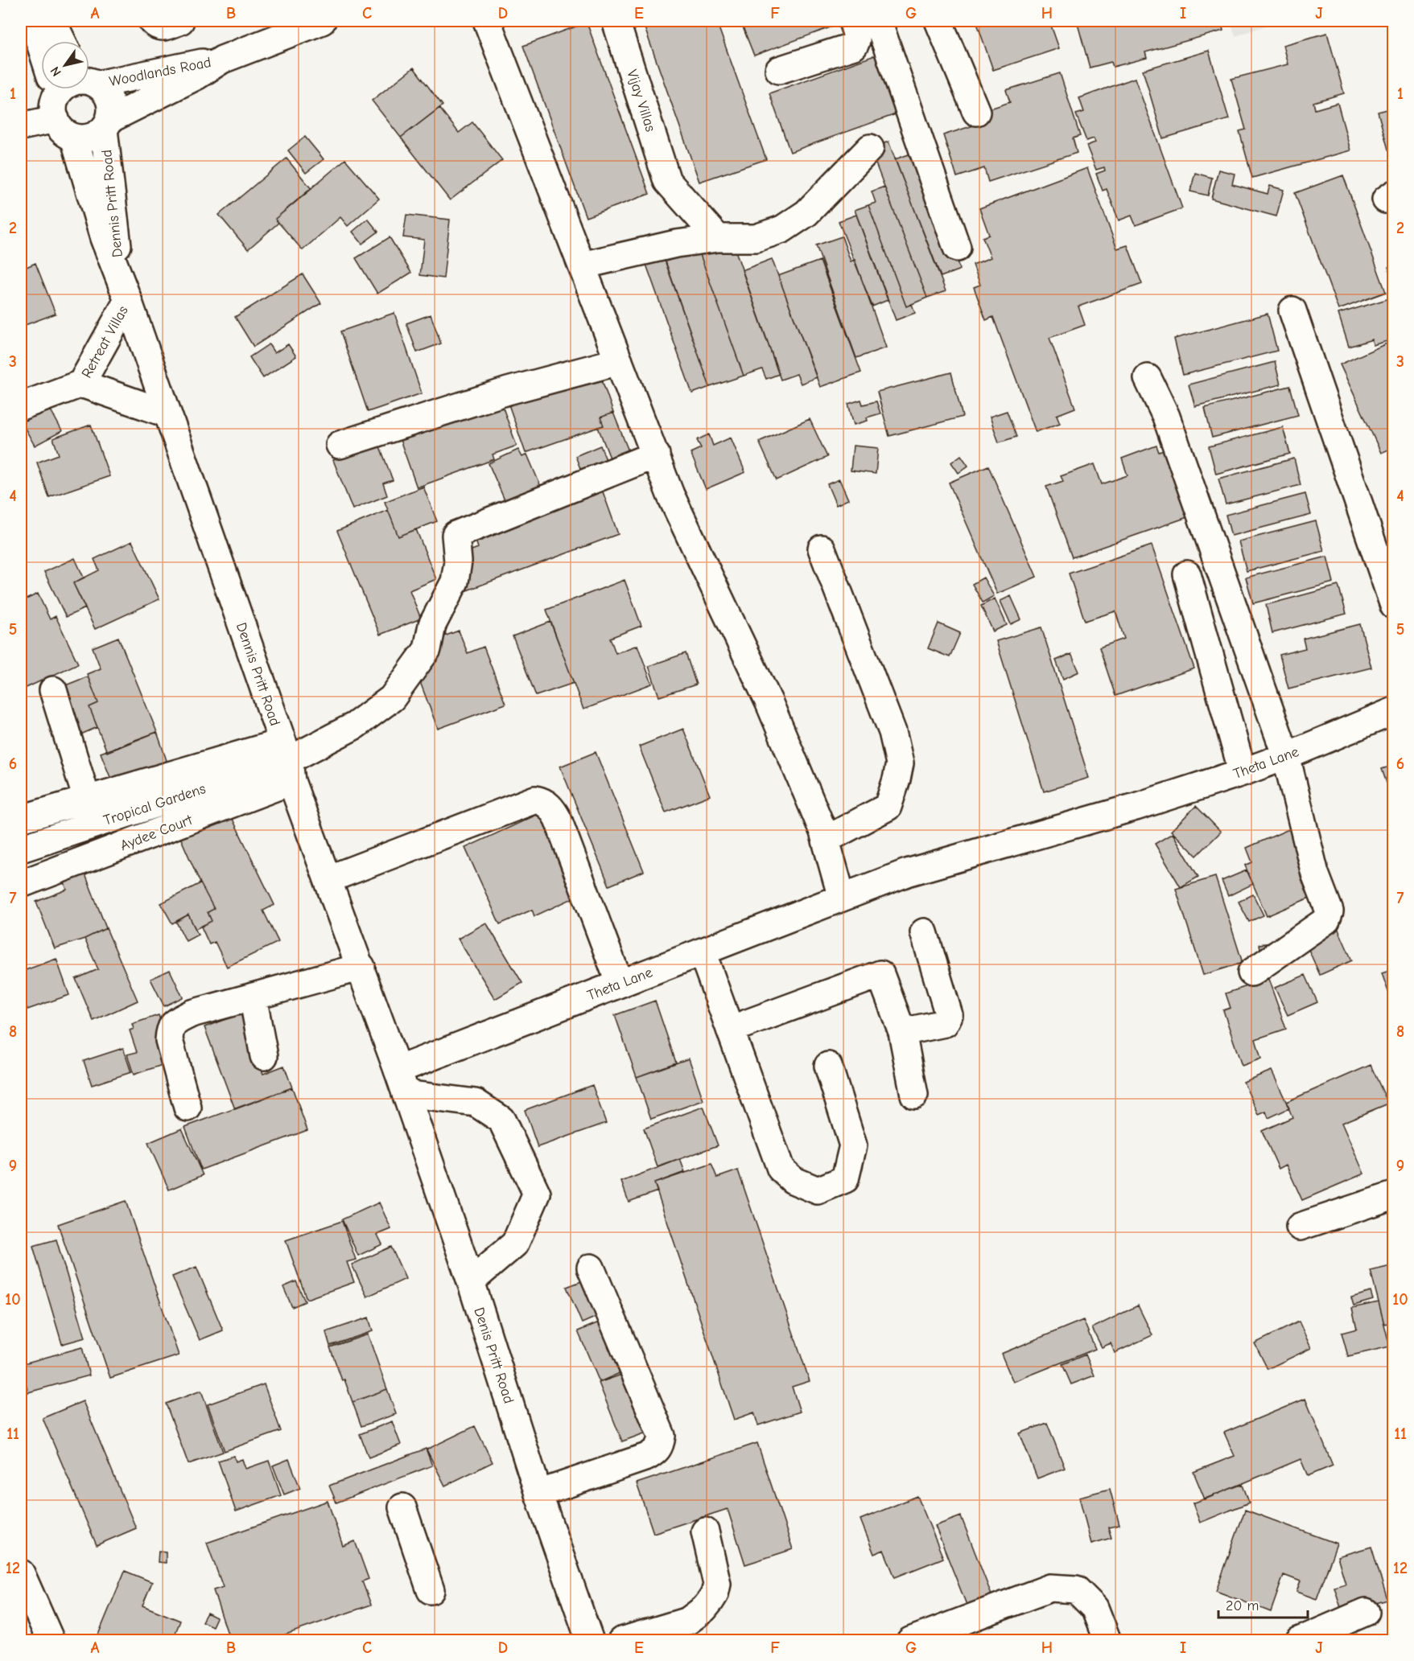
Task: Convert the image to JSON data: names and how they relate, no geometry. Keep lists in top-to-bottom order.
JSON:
{
  "streets": {
    "street": [
      "Woodlands Road",
      "Vijay Villas",
      "Dennis Pritt Road",
      "Retreat Villas",
      "Theta Lane",
      "Tropical Gardens",
      "Aydee Court",
      "Denis Pritt Road"
    ]
  },
  "crossings": [
    ["Woodlands Road", "Dennis Pritt Road"],
    ["Dennis Pritt Road", "Retreat Villas"],
    ["Dennis Pritt Road", "Theta Lane"],
    ["Dennis Pritt Road", "Tropical Gardens"],
    ["Dennis Pritt Road", "Aydee Court"],
    ["Dennis Pritt Road", "Denis Pritt Road"],
    ["Theta Lane", "Denis Pritt Road"],
    ["Tropical Gardens", "Aydee Court"]
  ],
  "scale_bar": "20 m",
  "north": "bottom left",
  "grid": {
    "columns": [
      "A",
      "B",
      "C",
      "D",
      "E",
      "F",
      "G",
      "H",
      "I",
      "J"
    ],
    "rows": [
      "1",
      "2",
      "3",
      "4",
      "5",
      "6",
      "7",
      "8",
      "9",
      "10",
      "11",
      "12"
    ]
  }
}
